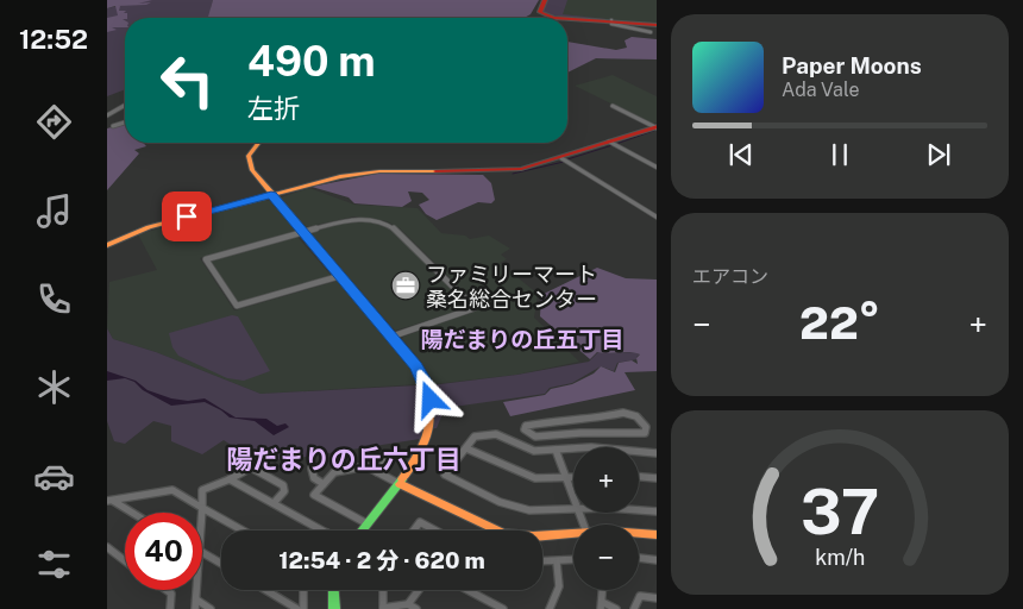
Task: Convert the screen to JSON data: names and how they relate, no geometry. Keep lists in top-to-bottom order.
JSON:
{
  "districts": ["陽だまりの丘五丁目", "陽だまりの丘六丁目"],
  "places": {
    "office": ["ファミリーマート 桑名総合センター"]
  },
  "page": {
    "tabs": "12:52",
    "turn": ["490 m", "左折"],
    "song": ["Paper Moons", "Ada Vale"],
    "tile": "エアコン",
    "heat": ["−", "22°", "+"],
    "map_buttons": ["+", "−"],
    "limit": "40",
    "trip": "12:54 · 2 分 · 620 m",
    "gauge": ["37", "km/h"]
  }
}
